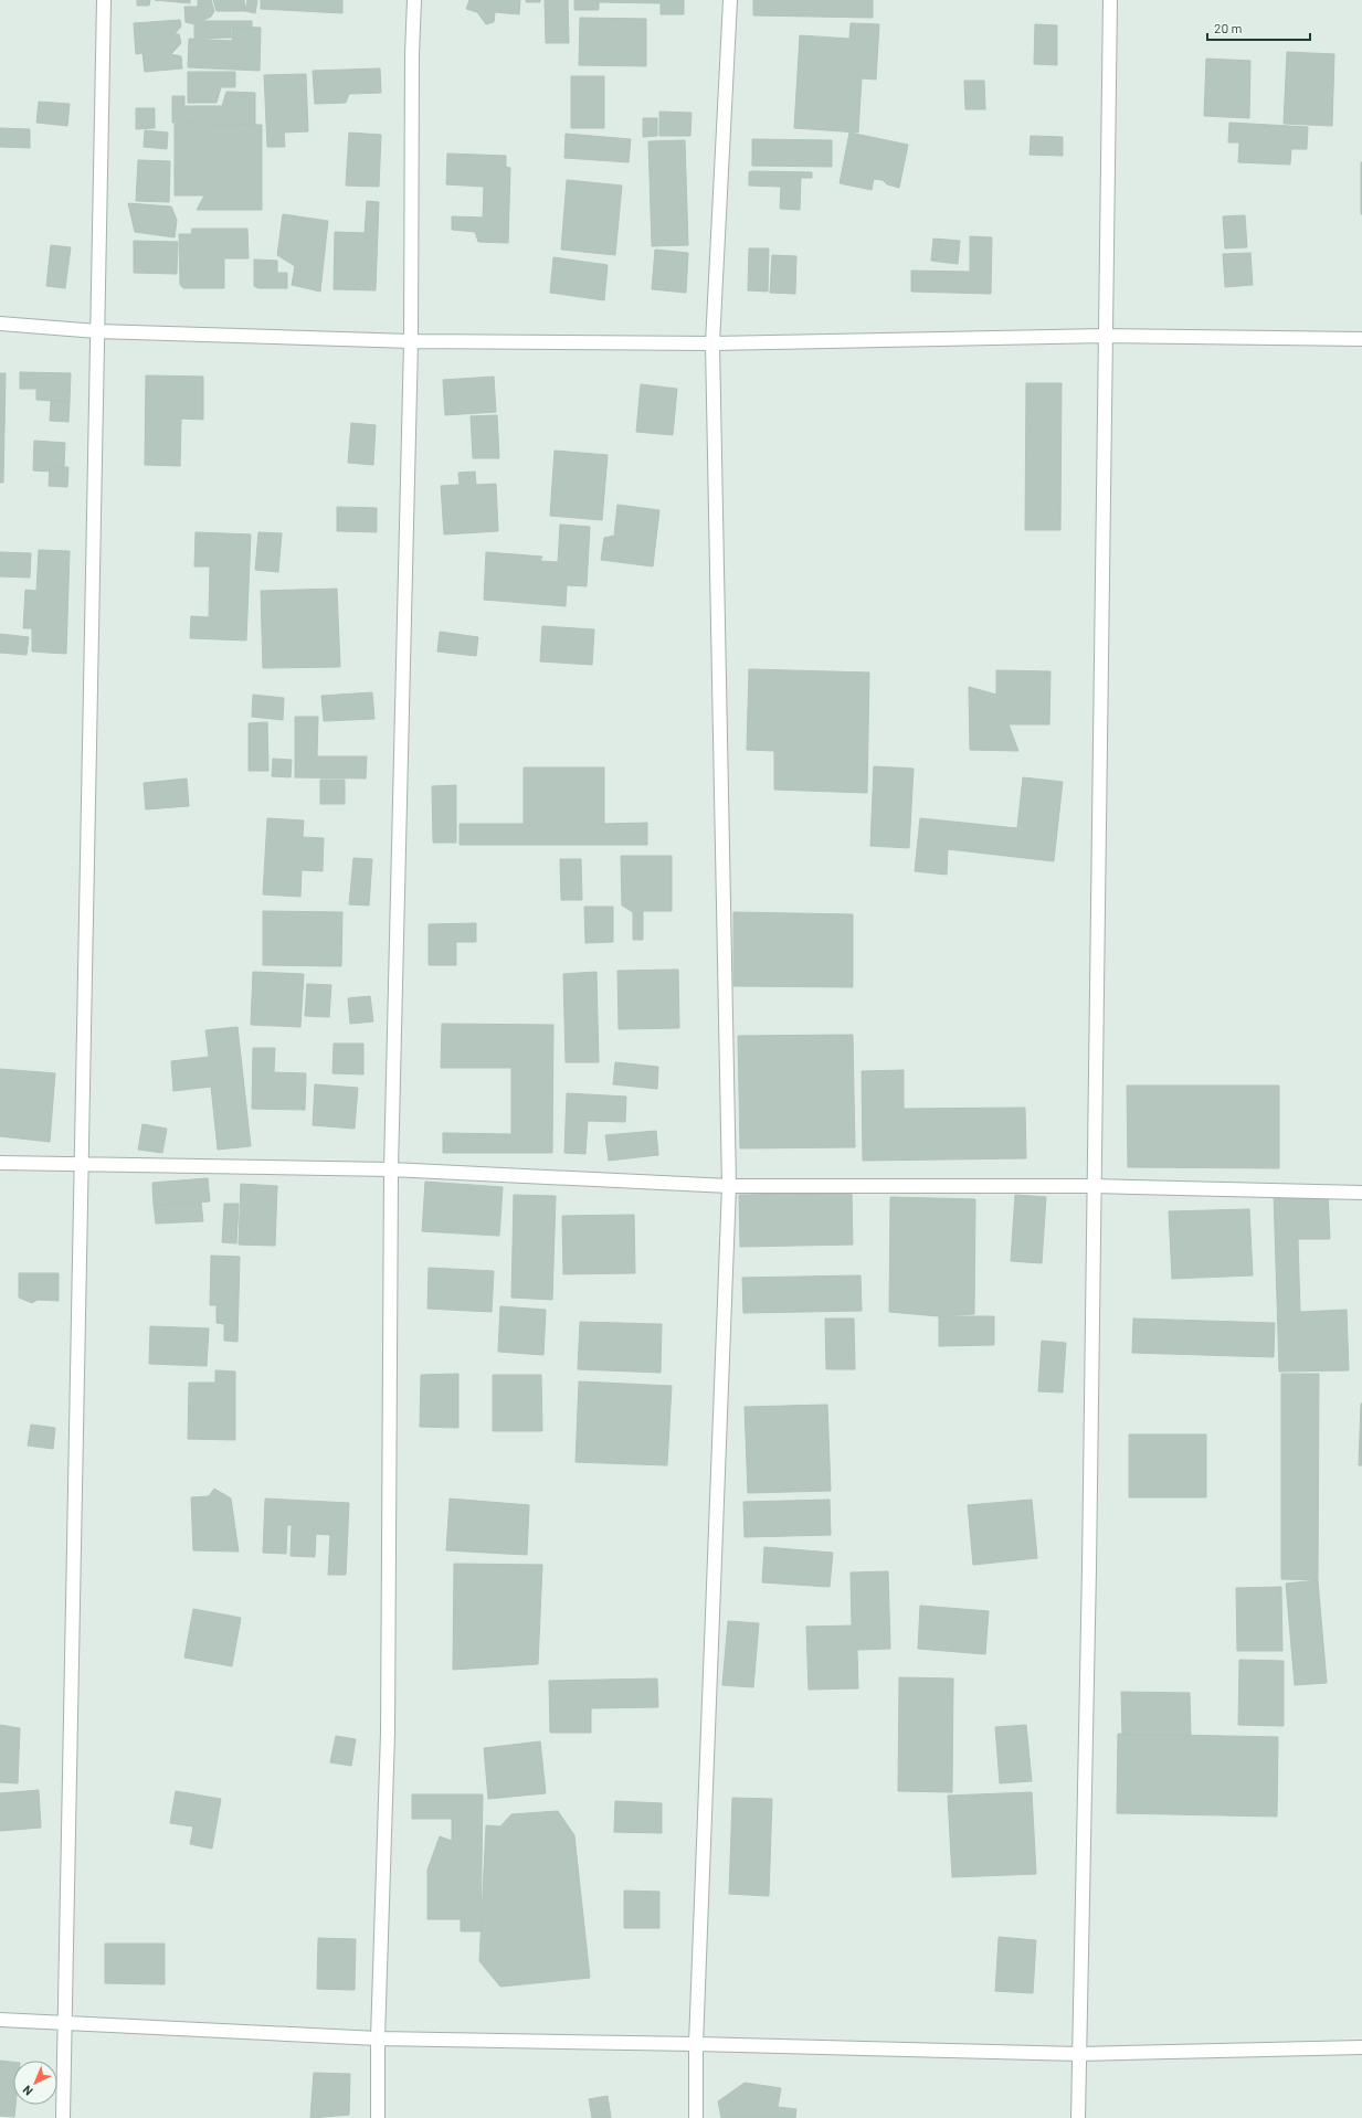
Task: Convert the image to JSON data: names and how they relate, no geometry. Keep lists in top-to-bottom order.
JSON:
{
  "scale_bar": "20 m",
  "north": "bottom left"
}
